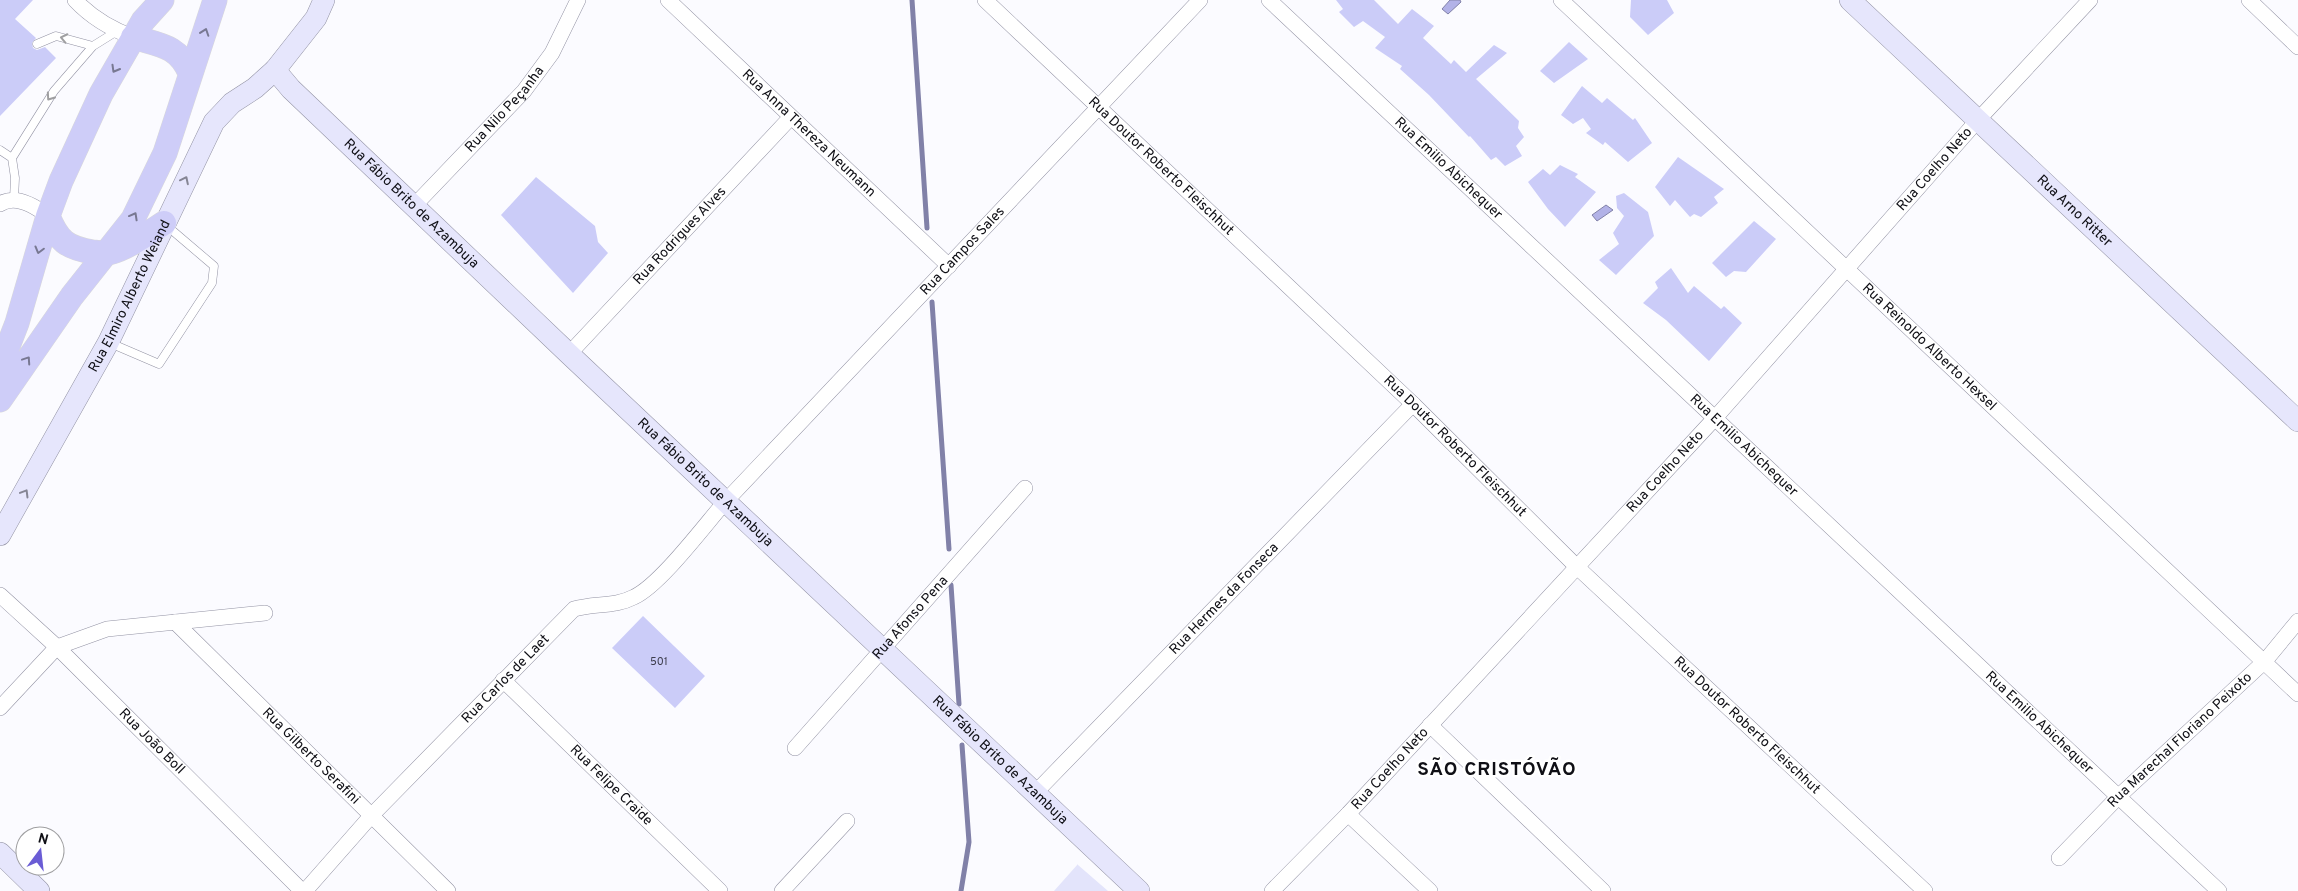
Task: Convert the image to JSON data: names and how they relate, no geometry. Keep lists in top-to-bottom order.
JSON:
{
  "streets": {
    "street": [
      "Rua Nilo Peçanha",
      "Rua Anna Thereza Neumann",
      "Rua Doutor Roberto Fleischhut",
      "Rua Emilio Abichequer",
      "Rua Coelho Neto",
      "Rua Fábio Brito de Azambuja",
      "Rua Arno Ritter",
      "Rua Rodrigues Alves",
      "Rua Campos Sales",
      "Rua Elmiro Alberto Weiand",
      "Rua Reinoldo Alberto Hexsel",
      "Rua Hermes da Fonseca",
      "Rua Afonso Pena",
      "Rua Carlos de Laet",
      "Rua Marechal Floriano Peixoto",
      "Rua João Boll",
      "Rua Gilberto Serafini",
      "Rua Felipe Craide"
    ]
  },
  "crossings": [
    ["Rua Nilo Peçanha", "Rua Fábio Brito de Azambuja"],
    ["Rua Anna Thereza Neumann", "Rua Rodrigues Alves"],
    ["Rua Anna Thereza Neumann", "Rua Campos Sales"],
    ["Rua Doutor Roberto Fleischhut", "Rua Coelho Neto"],
    ["Rua Doutor Roberto Fleischhut", "Rua Campos Sales"],
    ["Rua Doutor Roberto Fleischhut", "Rua Hermes da Fonseca"],
    ["Rua Emilio Abichequer", "Rua Coelho Neto"],
    ["Rua Emilio Abichequer", "Rua Marechal Floriano Peixoto"],
    ["Rua Coelho Neto", "Rua Arno Ritter"],
    ["Rua Coelho Neto", "Rua Reinoldo Alberto Hexsel"],
    ["Rua Fábio Brito de Azambuja", "Rua Rodrigues Alves"],
    ["Rua Fábio Brito de Azambuja", "Rua Campos Sales"],
    ["Rua Fábio Brito de Azambuja", "Rua Elmiro Alberto Weiand"],
    ["Rua Fábio Brito de Azambuja", "Rua Hermes da Fonseca"],
    ["Rua Fábio Brito de Azambuja", "Rua Afonso Pena"],
    ["Rua Fábio Brito de Azambuja", "Rua Carlos de Laet"],
    ["Rua Campos Sales", "Rua Carlos de Laet"],
    ["Rua Reinoldo Alberto Hexsel", "Rua Marechal Floriano Peixoto"],
    ["Rua Carlos de Laet", "Rua João Boll"],
    ["Rua Carlos de Laet", "Rua Gilberto Serafini"],
    ["Rua Carlos de Laet", "Rua Felipe Craide"]
  ],
  "one_way": ["Rua Elmiro Alberto Weiand"],
  "districts": ["SÃO CRISTÓVÃO"],
  "house_numbers": ["501"],
  "north": "top"
}
